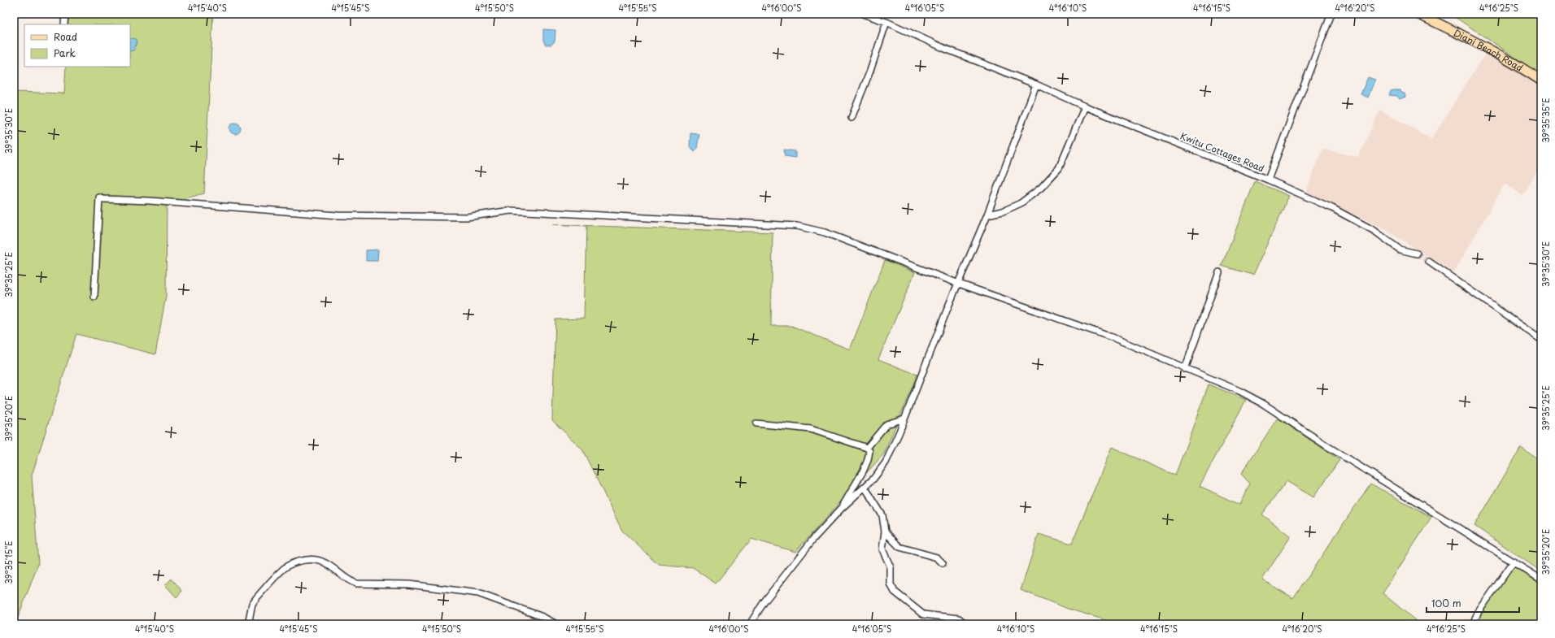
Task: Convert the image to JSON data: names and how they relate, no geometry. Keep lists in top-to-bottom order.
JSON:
{
  "streets": {
    "main road": ["Diani Beach Road"],
    "street": ["Kwitu Cottages Road"]
  },
  "legend": ["Road", "Park"],
  "scale_bar": "100 m",
  "coordinates": [
    "4°15'40\"S",
    "4°15'45\"S",
    "4°15'50\"S",
    "4°15'55\"S",
    "4°16'00\"S",
    "4°16'05\"S",
    "4°16'10\"S",
    "4°16'15\"S",
    "4°16'20\"S",
    "4°16'25\"S",
    "39°35'35\"E",
    "39°35'30\"E",
    "39°35'25\"E",
    "39°35'20\"E",
    "39°35'15\"E"
  ]
}
